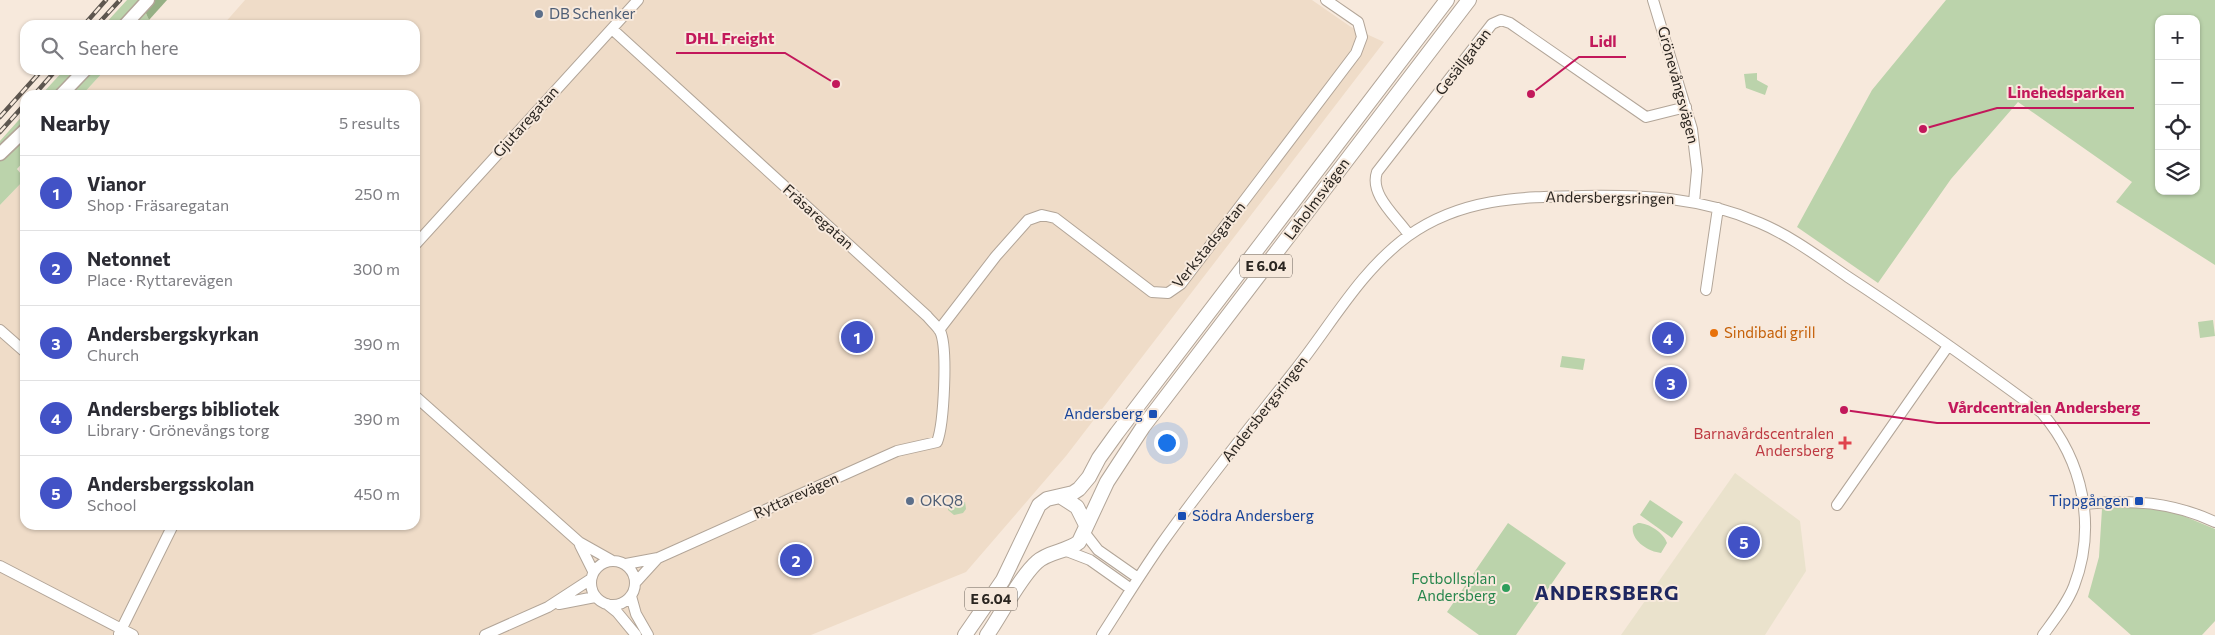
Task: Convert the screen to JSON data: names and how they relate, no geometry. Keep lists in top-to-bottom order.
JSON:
{
  "streets": {
    "highway": ["Laholmsvägen", "E 6.04"],
    "street": [
      "Gesällgatan",
      "Grönevångsvägen",
      "Gjutaregatan",
      "Andersbergsringen",
      "Fräsaregatan",
      "Verkstadsgatan",
      "Ryttarevägen"
    ]
  },
  "crossings": [
    ["Gesällgatan", "Grönevångsvägen"],
    ["Gesällgatan", "Andersbergsringen"],
    ["Grönevångsvägen", "Andersbergsringen"],
    ["Gjutaregatan", "Fräsaregatan"],
    ["Fräsaregatan", "Verkstadsgatan"],
    ["Fräsaregatan", "Ryttarevägen"],
    ["Verkstadsgatan", "Ryttarevägen"]
  ],
  "districts": ["ANDERSBERG"],
  "places": {
    "other": [
      "DB Schenker",
      "DHL Freight",
      "Lidl",
      "Linehedsparken",
      "Sindibadi grill",
      "Vårdcentralen Andersberg",
      "OKQ8",
      "Fotbollsplan Andersberg"
    ],
    "transit": ["Andersberg", "Tippgången", "Södra Andersberg"],
    "health": ["Barnavårdscentralen Andersberg"]
  },
  "page": {
    "map_buttons": ["+", "−"],
    "search": "Search here",
    "heading": ["Nearby", "5 results"],
    "list": [
      {
        "mark": "1",
        "name": "Vianor",
        "note": "Shop · Fräsaregatan",
        "value": "250 m"
      },
      {
        "mark": "2",
        "name": "Netonnet",
        "note": "Place · Ryttarevägen",
        "value": "300 m"
      },
      {
        "mark": "3",
        "name": "Andersbergskyrkan",
        "note": "Church",
        "value": "390 m"
      },
      {
        "mark": "4",
        "name": "Andersbergs bibliotek",
        "note": "Library · Grönevångs torg",
        "value": "390 m"
      },
      {
        "mark": "5",
        "name": "Andersbergsskolan",
        "note": "School",
        "value": "450 m"
      }
    ],
    "pins": [
      "1",
      "4",
      "3",
      "5",
      "2"
    ]
  }
}
